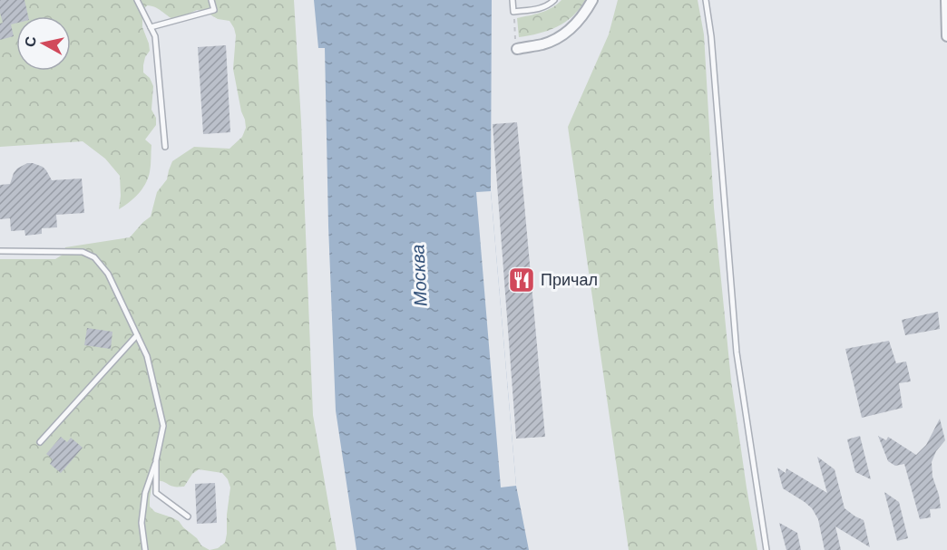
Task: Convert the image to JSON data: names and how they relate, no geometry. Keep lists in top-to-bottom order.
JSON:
{
  "water": ["Москва"],
  "places": {
    "restaurant": ["Причал"]
  },
  "north": "left"
}
